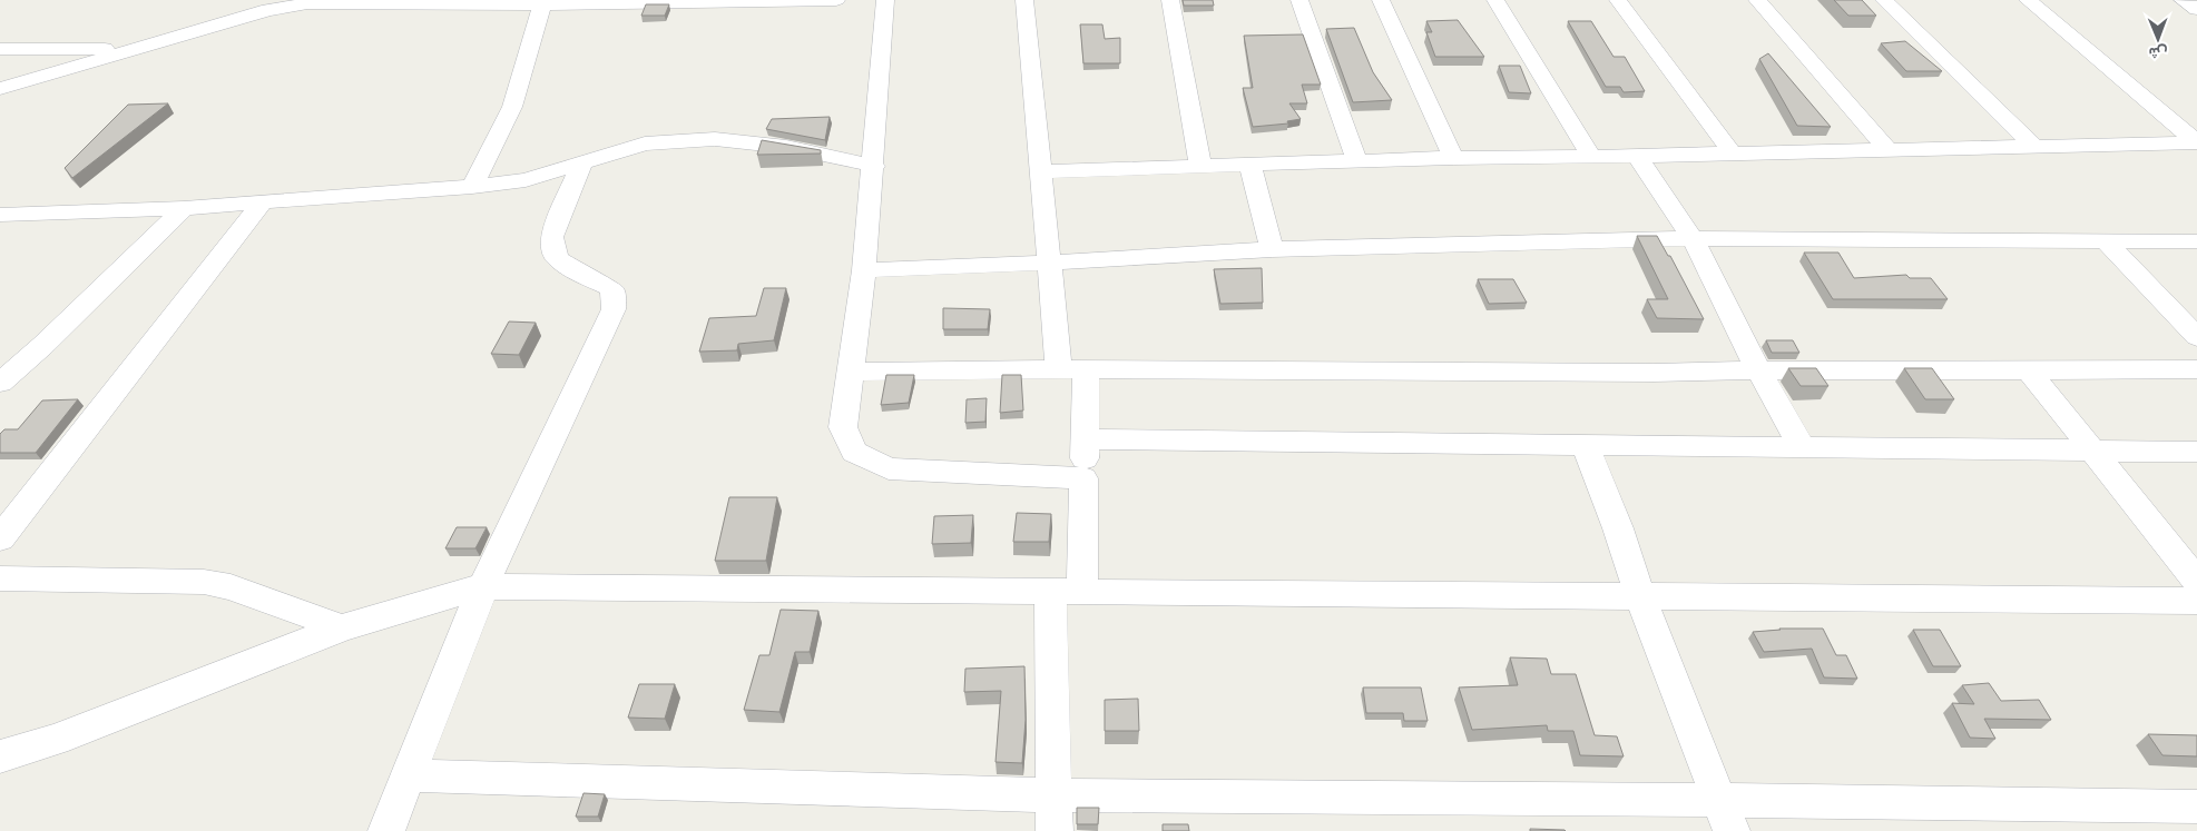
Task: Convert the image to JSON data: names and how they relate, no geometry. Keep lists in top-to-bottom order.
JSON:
{
  "north": "bottom"
}
